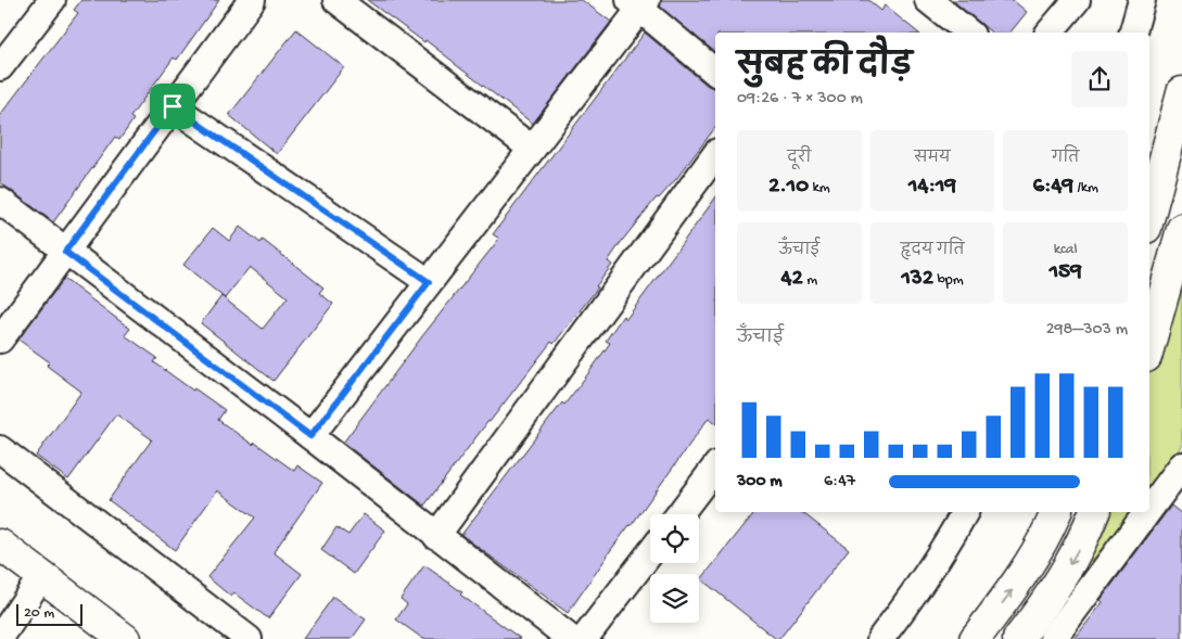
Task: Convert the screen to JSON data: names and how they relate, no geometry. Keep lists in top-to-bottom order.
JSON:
{
  "scale_bar": "20 m",
  "page": {
    "heading": ["सुबह की दौड़", "09:26 · 7 × 300 m"],
    "stats": [
      ["दूरी", "2.10 km"],
      ["समय", "14:19"],
      ["गति", "6:49 /km"],
      ["ऊँचाई", "42 m"],
      ["हृदय गति", "132 bpm"],
      ["kcal", "159"]
    ],
    "chart": ["ऊँचाई", "298–303 m"],
    "list": [
      {
        "name": "300 m",
        "note": "6:47"
      }
    ],
    "scale": "20 m"
  }
}
